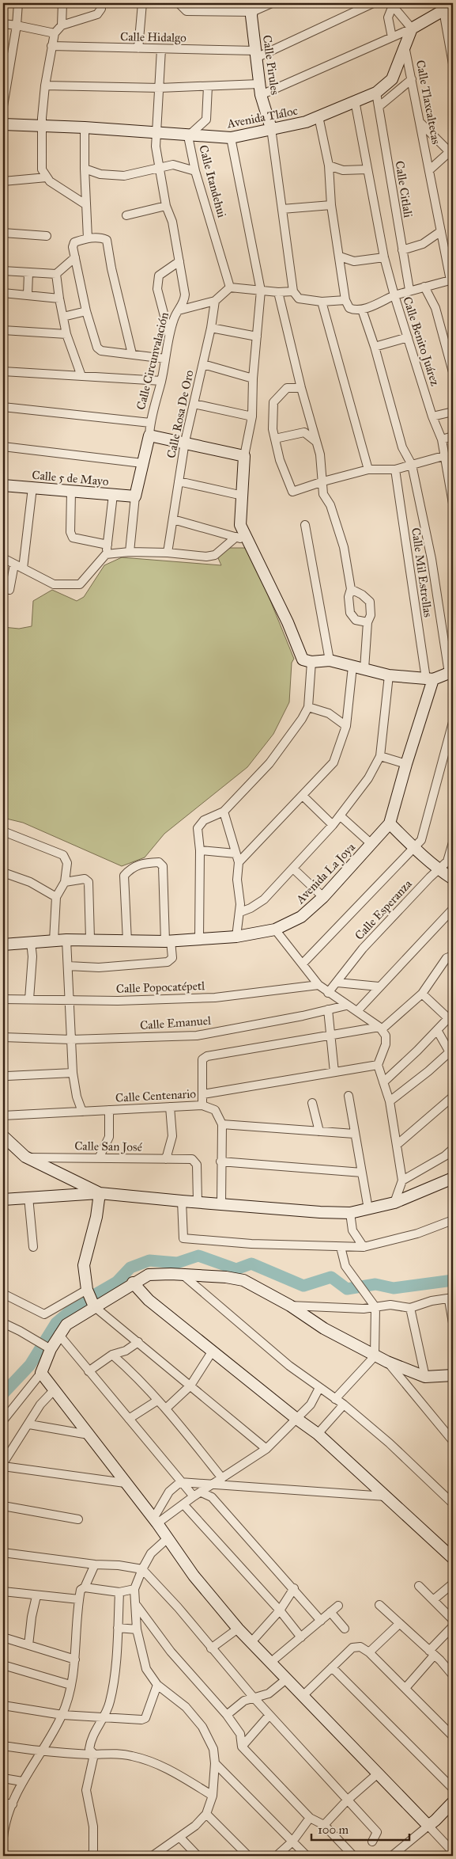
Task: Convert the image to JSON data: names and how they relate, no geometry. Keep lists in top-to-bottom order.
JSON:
{
  "streets": {
    "main road": [
      "Calle Pirules",
      "Avenida Tláloc",
      "Calle Circunvalación",
      "Calle 5 de Mayo",
      "Avenida La Joya"
    ],
    "street": [
      "Calle Hidalgo",
      "Calle Tlaxcaltecas",
      "Calle Itandehui",
      "Calle Citlali",
      "Calle Benito Juárez",
      "Calle Rosa De Oro",
      "Calle Mil Estrellas",
      "Calle Esperanza",
      "Calle Popocatépetl",
      "Calle Emanuel",
      "Calle Centenario",
      "Calle San José"
    ]
  },
  "crossings": [
    ["Calle Hidalgo", "Calle Pirules"],
    ["Calle Hidalgo", "Calle Circunvalación"],
    ["Calle Pirules", "Avenida Tláloc"],
    ["Calle Tlaxcaltecas", "Avenida Tláloc"],
    ["Avenida Tláloc", "Calle Itandehui"],
    ["Avenida Tláloc", "Calle Citlali"],
    ["Avenida Tláloc", "Calle Circunvalación"],
    ["Calle Circunvalación", "Calle 5 de Mayo"],
    ["Calle Mil Estrellas", "Avenida La Joya"]
  ],
  "scale_bar": "100 m"
}
